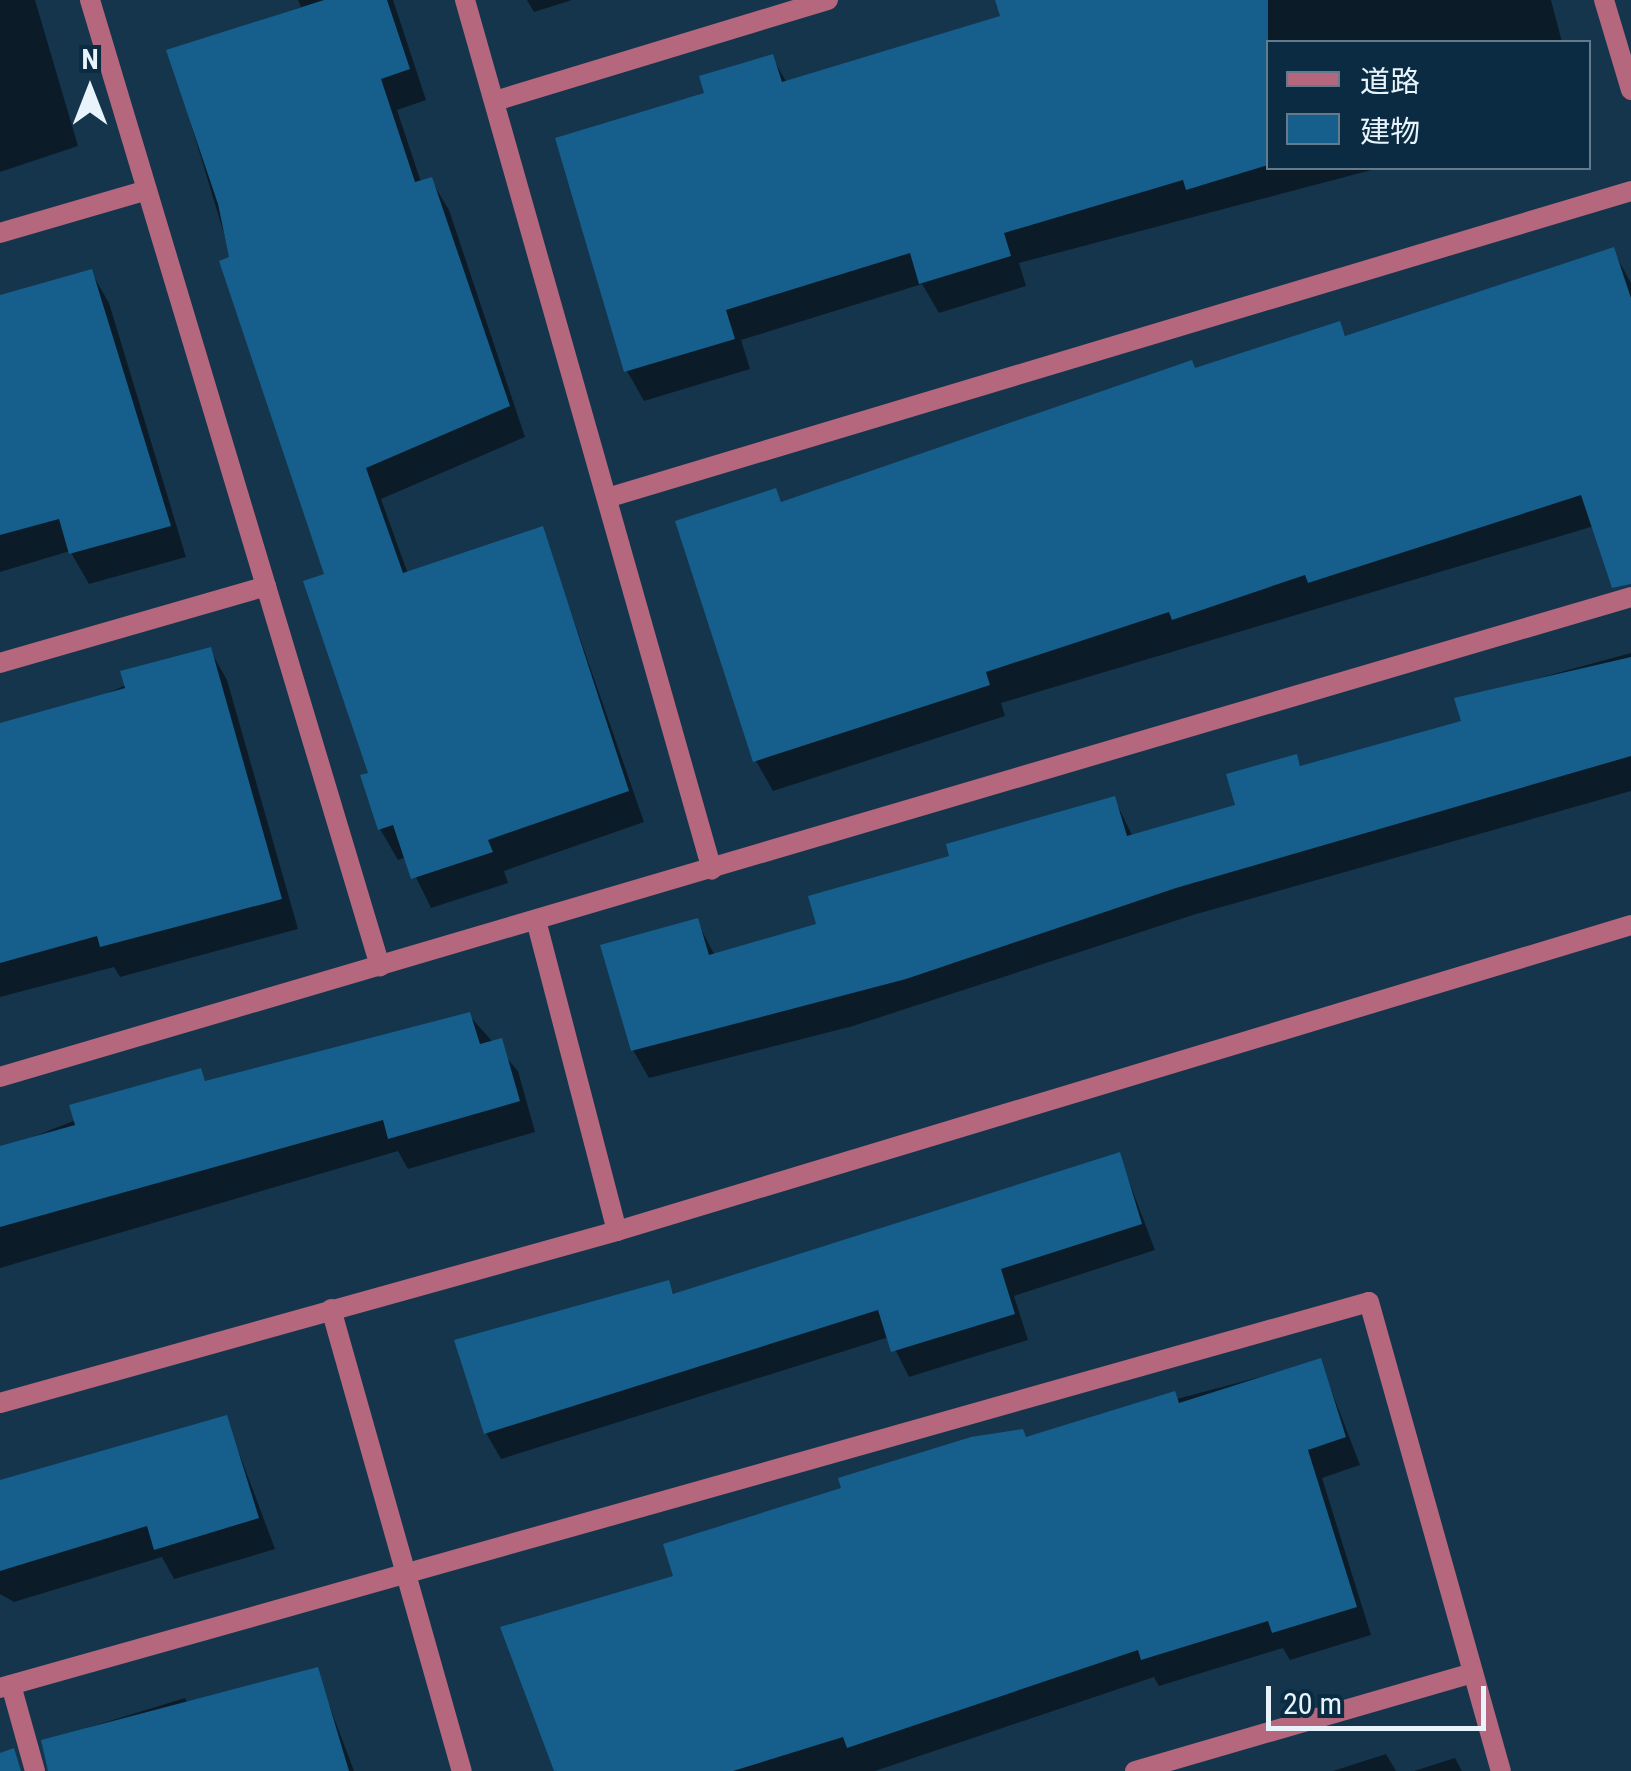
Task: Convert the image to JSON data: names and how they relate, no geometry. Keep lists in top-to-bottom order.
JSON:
{
  "legend": ["道路", "建物"],
  "scale_bar": "20 m",
  "north": "top"
}
